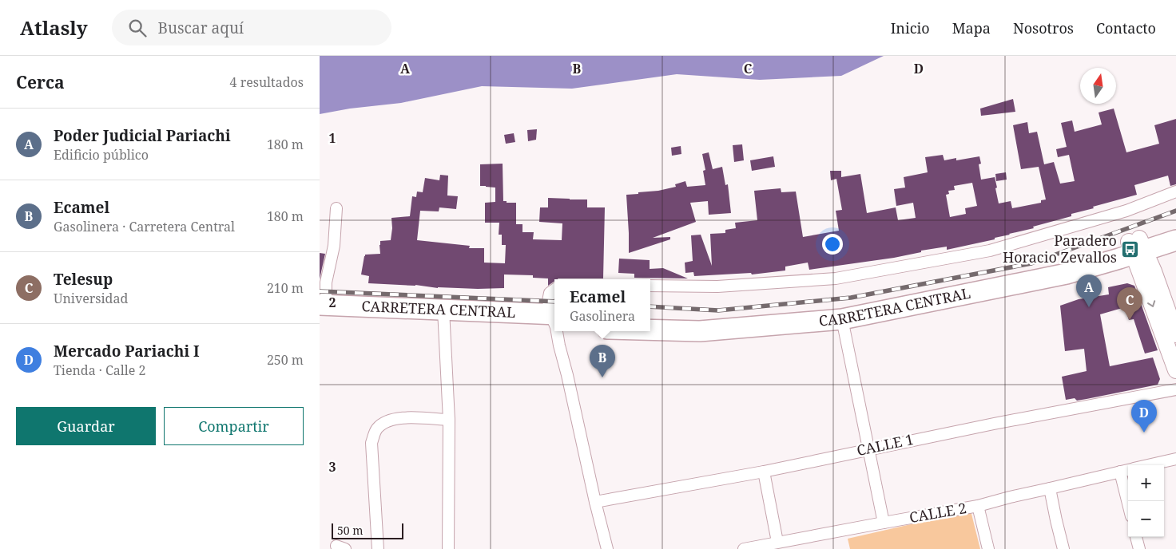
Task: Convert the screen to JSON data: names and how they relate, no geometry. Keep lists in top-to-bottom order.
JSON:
{
  "streets": {
    "highway": ["CARRETERA CENTRAL"],
    "street": ["CALLE 1", "CALLE 2"]
  },
  "places": {
    "bus stop": ["Paradero Horacio Zevallos"]
  },
  "scale_bar": "50 m",
  "north": "top",
  "page": {
    "header": "Atlasly",
    "search": "Buscar aquí",
    "nav": [
      "Inicio",
      "Mapa",
      "Nosotros",
      "Contacto"
    ],
    "heading": ["Cerca", "4 resultados"],
    "list": [
      {
        "mark": "A",
        "name": "Poder Judicial Pariachi",
        "note": "Edificio público",
        "value": "180 m"
      },
      {
        "mark": "B",
        "name": "Ecamel",
        "note": "Gasolinera · Carretera Central",
        "value": "180 m"
      },
      {
        "mark": "C",
        "name": "Telesup",
        "note": "Universidad",
        "value": "210 m"
      },
      {
        "mark": "D",
        "name": "Mercado Pariachi I",
        "note": "Tienda · Calle 2",
        "value": "250 m"
      }
    ],
    "pins": [
      "A",
      "C",
      "B",
      "D"
    ],
    "popup": ["Ecamel", "Gasolinera"],
    "buttons": ["Guardar", "Compartir"],
    "map_buttons": ["+", "−"],
    "scale": "50 m"
  },
  "grid": {
    "columns": [
      "A",
      "B",
      "C",
      "D"
    ],
    "rows": ["1", "2", "3"]
  }
}
